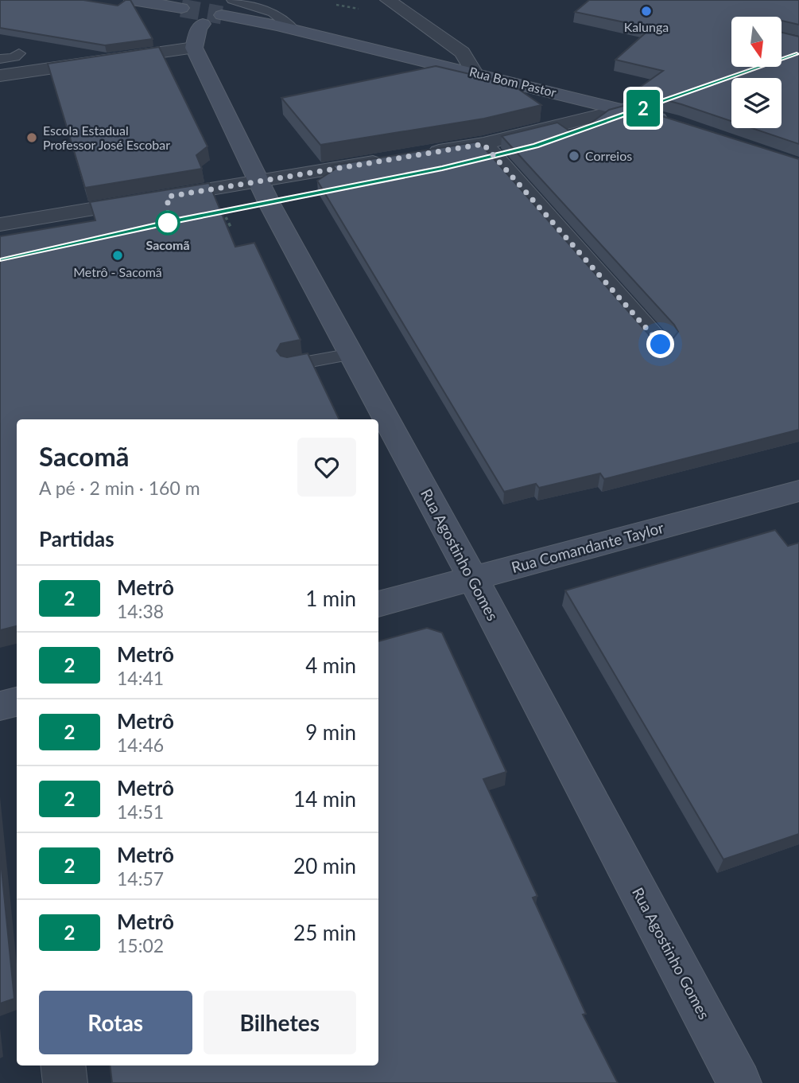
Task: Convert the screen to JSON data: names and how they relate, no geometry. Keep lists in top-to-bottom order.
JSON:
{
  "streets": {
    "street": ["Rua Bom Pastor", "Rua Comandante Taylor", "Rua Agostinho Gomes"]
  },
  "crossings": [
    ["Rua Comandante Taylor", "Rua Agostinho Gomes"]
  ],
  "places": [
    "Kalunga",
    "Escola Estadual Professor José Escobar",
    "Correios",
    "Sacomã",
    "Metrô - Sacomã"
  ],
  "lines": ["metro line 2"],
  "north": "bottom",
  "page": {
    "on_map": "2",
    "heading": [
      ["Sacomã", "A pé · 2 min · 160 m"],
      "Partidas"
    ],
    "list": [
      {
        "mark": "2",
        "name": "Metrô",
        "note": "14:38",
        "value": "1 min"
      },
      {
        "mark": "2",
        "name": "Metrô",
        "note": "14:41",
        "value": "4 min"
      },
      {
        "mark": "2",
        "name": "Metrô",
        "note": "14:46",
        "value": "9 min"
      },
      {
        "mark": "2",
        "name": "Metrô",
        "note": "14:51",
        "value": "14 min"
      },
      {
        "mark": "2",
        "name": "Metrô",
        "note": "14:57",
        "value": "20 min"
      },
      {
        "mark": "2",
        "name": "Metrô",
        "note": "15:02",
        "value": "25 min"
      }
    ],
    "buttons": ["Rotas", "Bilhetes"]
  }
}
